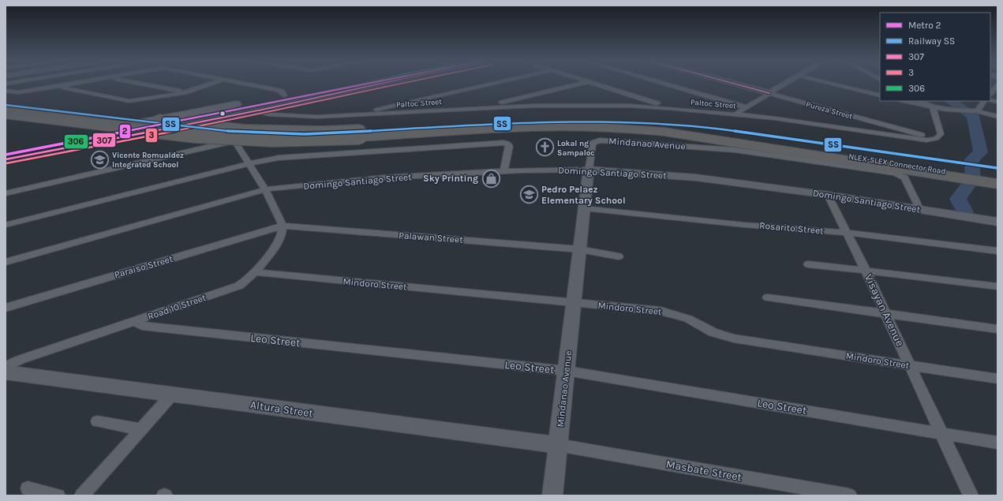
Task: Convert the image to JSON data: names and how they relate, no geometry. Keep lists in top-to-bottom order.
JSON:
{
  "streets": {
    "highway": ["NLEX-SLEX Connector Road"],
    "street": [
      "Paltoc Street",
      "Pureza Street",
      "Mindanao Avenue",
      "Domingo Santiago Street",
      "Rosarito Street",
      "Palawan Street",
      "Paraiso Street",
      "Mindoro Street",
      "Road 10 Street",
      "Visayan Avenue",
      "Leo Street",
      "Altura Street",
      "Masbate Street"
    ]
  },
  "crossings": [
    ["Paltoc Street", "Pureza Street"],
    ["Mindanao Avenue", "Domingo Santiago Street"],
    ["Mindanao Avenue", "Rosarito Street"],
    ["Mindanao Avenue", "Palawan Street"],
    ["Mindanao Avenue", "Mindoro Street"],
    ["Mindanao Avenue", "Leo Street"],
    ["Mindanao Avenue", "Altura Street"],
    ["Mindanao Avenue", "Masbate Street"],
    ["Domingo Santiago Street", "Visayan Avenue"],
    ["Rosarito Street", "Visayan Avenue"],
    ["Palawan Street", "Paraiso Street"],
    ["Palawan Street", "Road 10 Street"],
    ["Paraiso Street", "Road 10 Street"],
    ["Mindoro Street", "Road 10 Street"],
    ["Mindoro Street", "Visayan Avenue"],
    ["Road 10 Street", "Leo Street"],
    ["Visayan Avenue", "Leo Street"],
    ["Altura Street", "Masbate Street"]
  ],
  "places": {
    "church": ["Lokal ng Sampaloc"],
    "school or university": ["Vicente Romualdez Integrated School", "Pedro Pelaez Elementary School"],
    "shop": ["Sky Printing"]
  },
  "lines": [
    "metro line 2",
    "transit line 307",
    "transit line 3",
    "transit line 306",
    "rail line SS"
  ],
  "legend": [
    "Metro 2",
    "Railway SS",
    "307",
    "3",
    "306"
  ]
}
